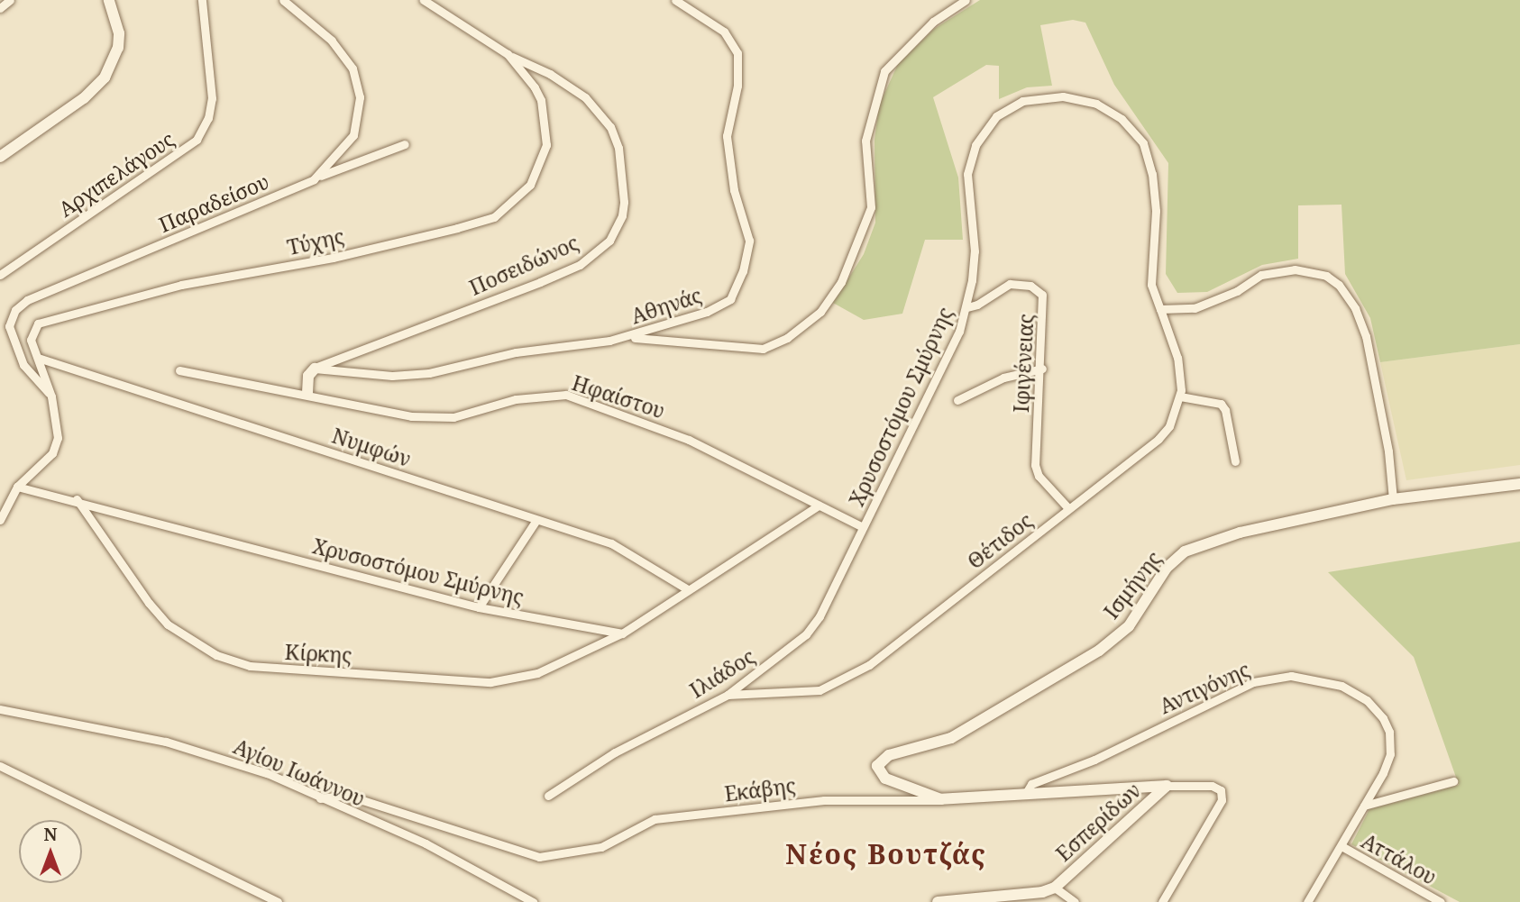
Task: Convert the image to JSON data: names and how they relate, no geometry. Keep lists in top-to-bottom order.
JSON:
{
  "streets": {
    "street": [
      "Αρχιπελάγους",
      "Παραδείσου",
      "Τύχης",
      "Ποσειδώνος",
      "Αθηνάς",
      "Ιφιγένειας",
      "Ηφαίστου",
      "Χρυσοστόμου Σμύρνης",
      "Νυμφών",
      "Θέτιδος",
      "Ισμήνης",
      "Κίρκης",
      "Ιλιάδος",
      "Αντιγόνης",
      "Αγίου Ιωάννου",
      "Εκάβης",
      "Εσπερίδων",
      "Αττάλου"
    ]
  },
  "crossings": [
    ["Παραδείσου", "Τύχης"],
    ["Τύχης", "Ποσειδώνος"],
    ["Τύχης", "Χρυσοστόμου Σμύρνης"],
    ["Τύχης", "Νυμφών"],
    ["Ποσειδώνος", "Αθηνάς"],
    ["Ιφιγένειας", "Χρυσοστόμου Σμύρνης"],
    ["Ιφιγένειας", "Θέτιδος"],
    ["Ηφαίστου", "Χρυσοστόμου Σμύρνης"],
    ["Ηφαίστου", "Ιλιάδος"],
    ["Χρυσοστόμου Σμύρνης", "Νυμφών"],
    ["Χρυσοστόμου Σμύρνης", "Θέτιδος"],
    ["Χρυσοστόμου Σμύρνης", "Κίρκης"],
    ["Χρυσοστόμου Σμύρνης", "Ιλιάδος"],
    ["Θέτιδος", "Ιλιάδος"],
    ["Ισμήνης", "Εκάβης"],
    ["Αντιγόνης", "Εκάβης"],
    ["Αντιγόνης", "Αττάλου"],
    ["Αγίου Ιωάννου", "Εκάβης"],
    ["Εκάβης", "Εσπερίδων"]
  ],
  "districts": ["Νέος Βουτζάς"],
  "north": "top"
}
